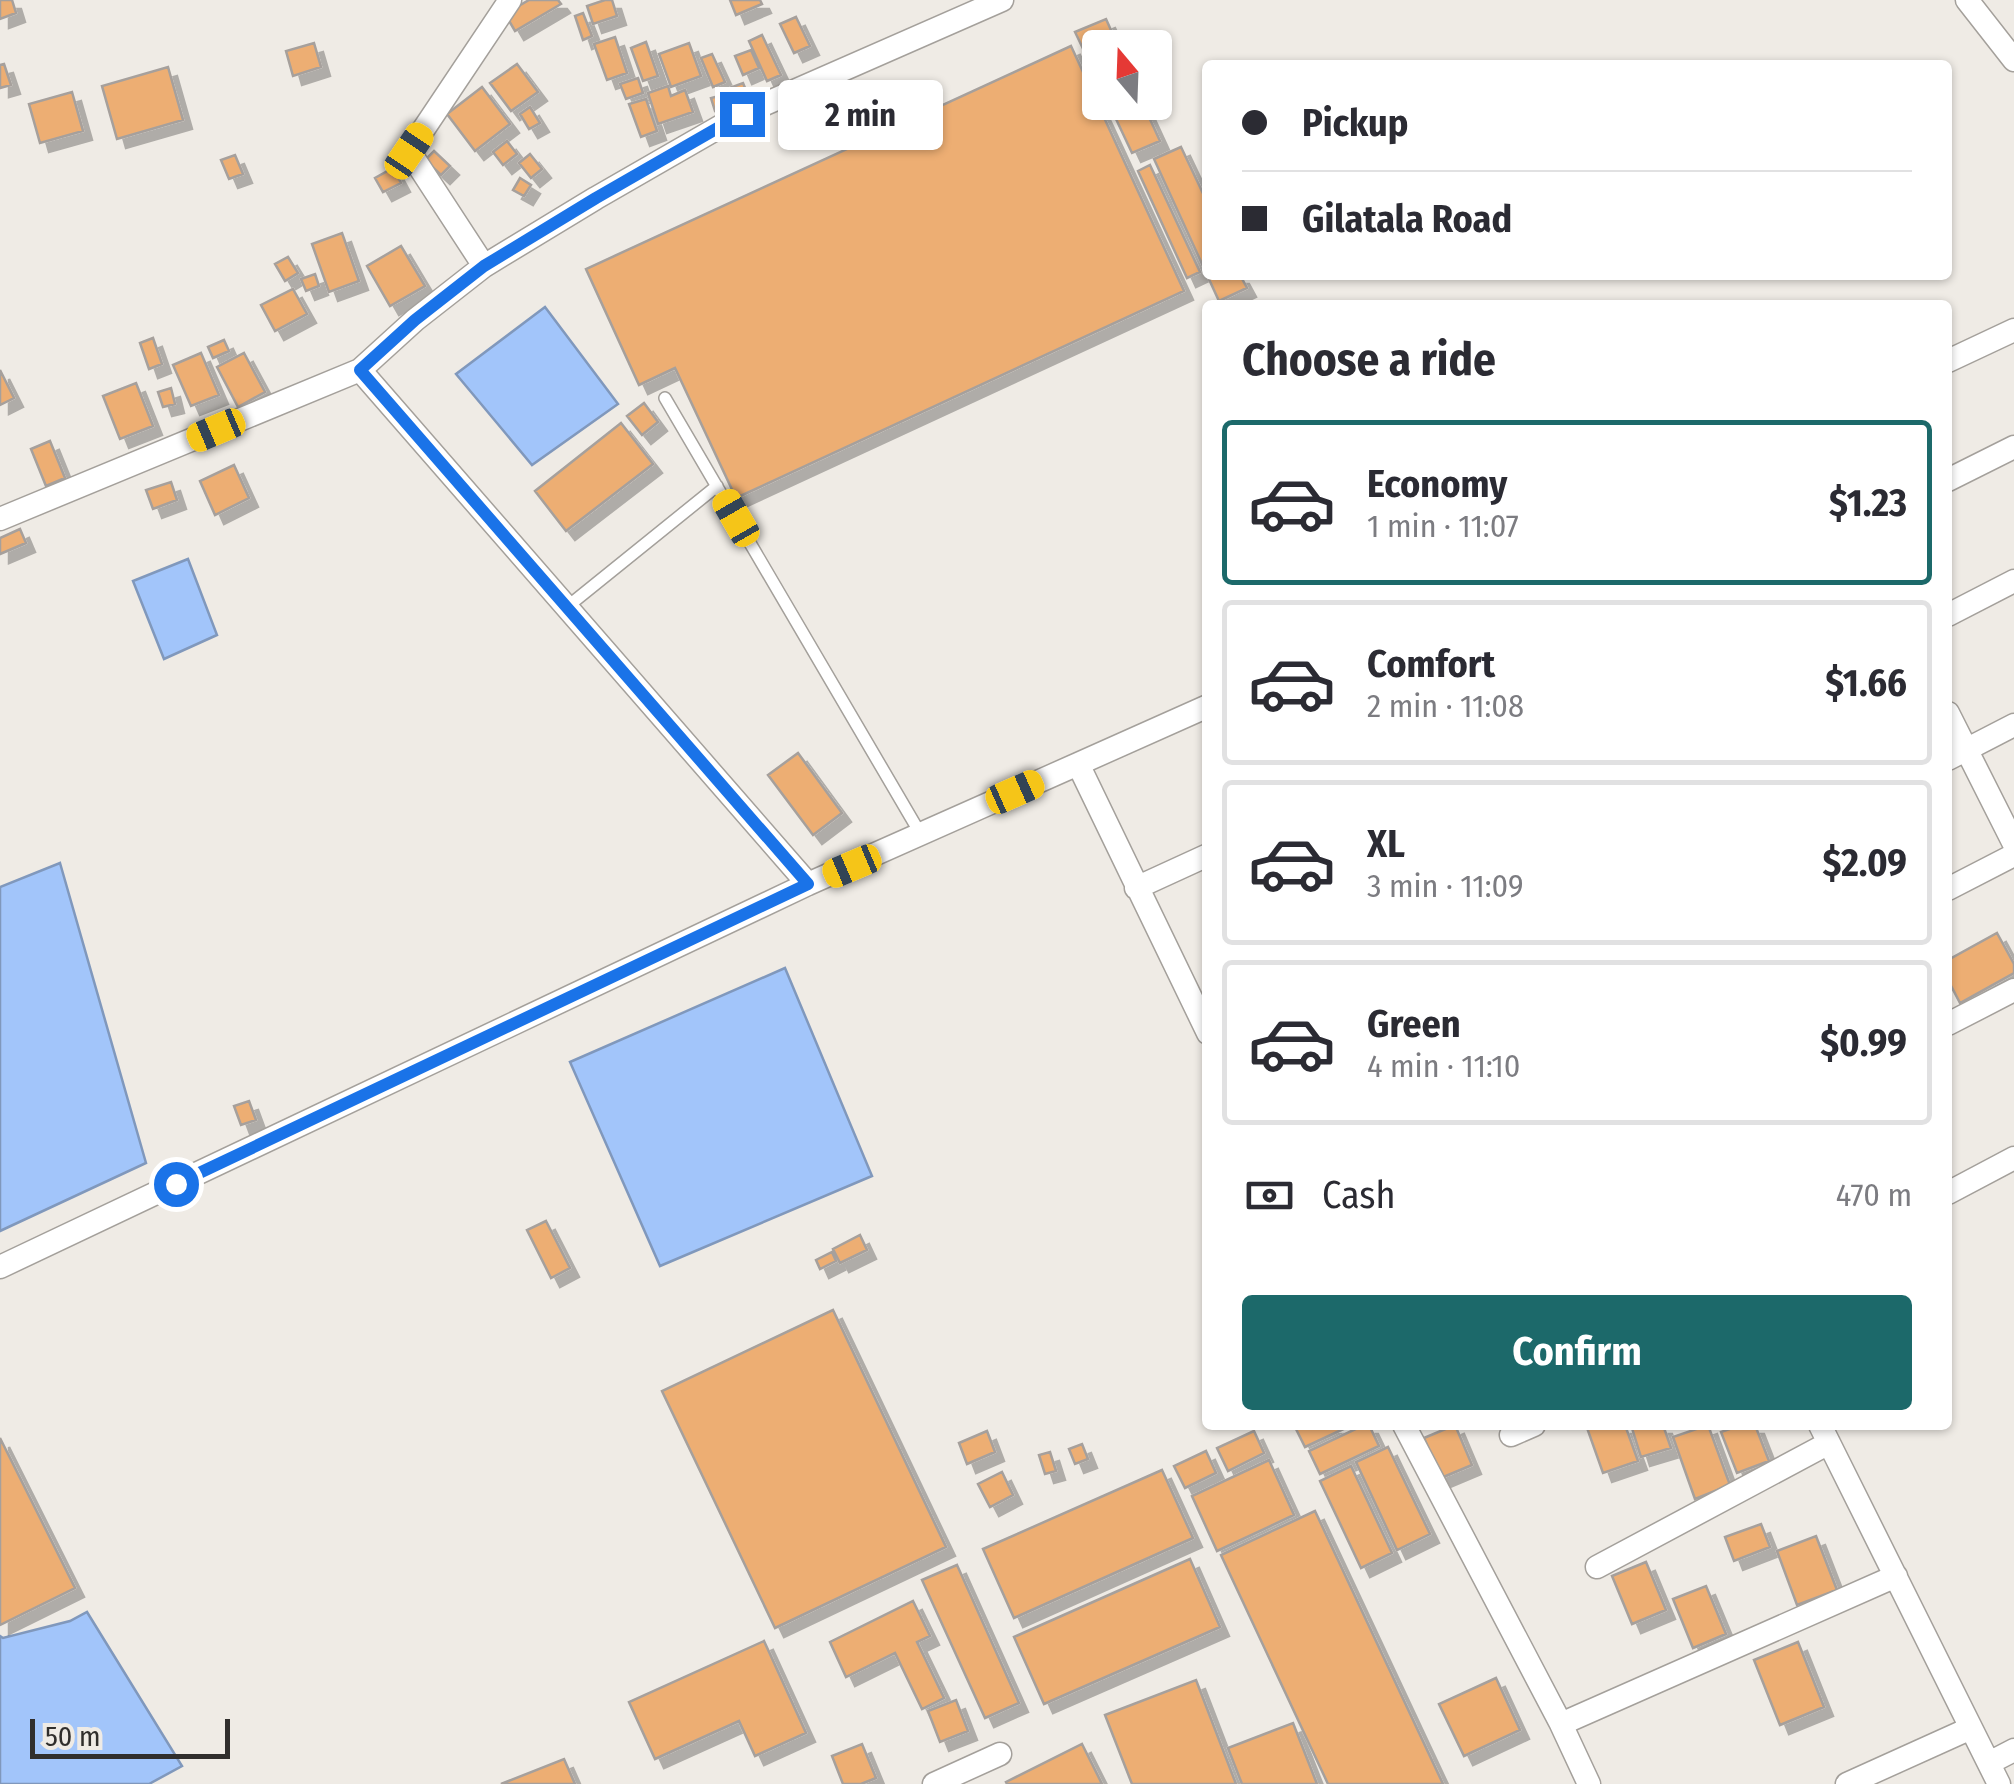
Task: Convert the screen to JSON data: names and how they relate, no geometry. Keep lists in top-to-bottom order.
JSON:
{
  "scale_bar": "50 m",
  "north": "top",
  "page": {
    "banner": ["Pickup", "Gilatala Road"],
    "bubble": "2 min",
    "heading": "Choose a ride",
    "list": [
      {
        "name": "Economy",
        "note": "1 min · 11:07",
        "value": "$1.23"
      },
      {
        "name": "Comfort",
        "note": "2 min · 11:08",
        "value": "$1.66"
      },
      {
        "name": "XL",
        "note": "3 min · 11:09",
        "value": "$2.09"
      },
      {
        "name": "Green",
        "note": "4 min · 11:10",
        "value": "$0.99"
      }
    ],
    "pay": ["Cash", "470 m"],
    "buttons": "Confirm",
    "scale": "50 m"
  }
}
